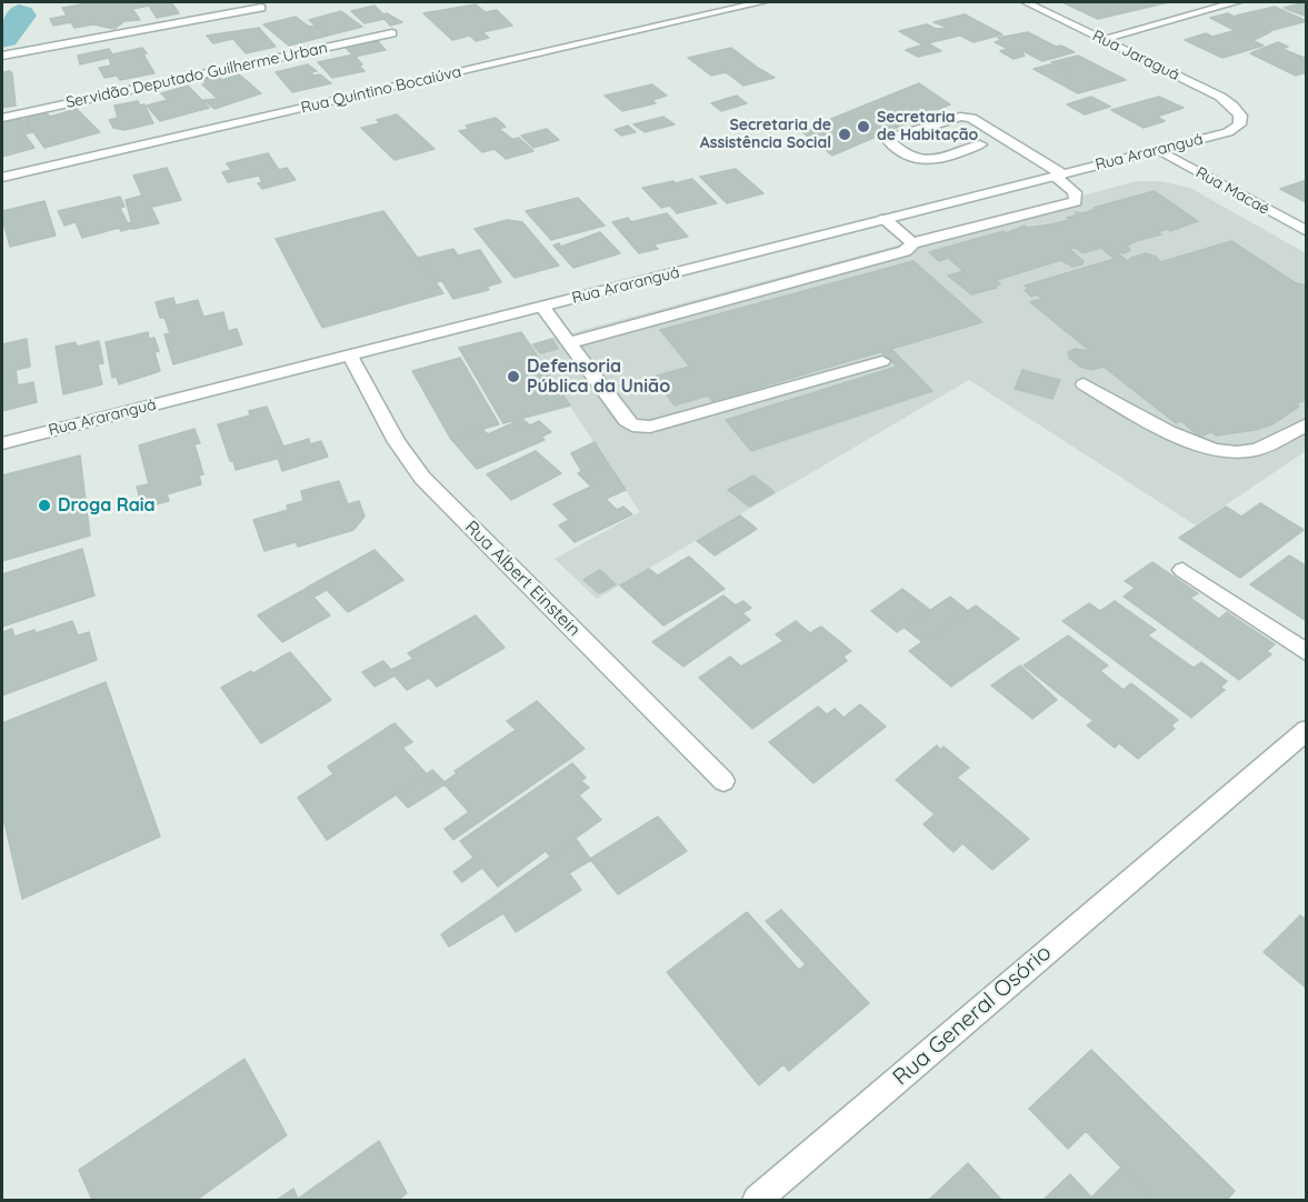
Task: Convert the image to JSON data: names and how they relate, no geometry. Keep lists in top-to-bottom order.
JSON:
{
  "streets": {
    "street": [
      "Rua Jaraguá",
      "Servidão Deputado Guilherme Urban",
      "Rua Quintino Bocaiúva",
      "Rua Araranguá",
      "Rua Macaé",
      "Rua Albert Einstein",
      "Rua General Osório"
    ]
  },
  "crossings": [
    ["Rua Jaraguá", "Rua Araranguá"],
    ["Rua Araranguá", "Rua Macaé"],
    ["Rua Araranguá", "Rua Albert Einstein"]
  ],
  "places": [
    "Secretaria de Habitação",
    "Secretaria de Assistência Social",
    "Defensoria Pública da União",
    "Droga Raia"
  ]
}
